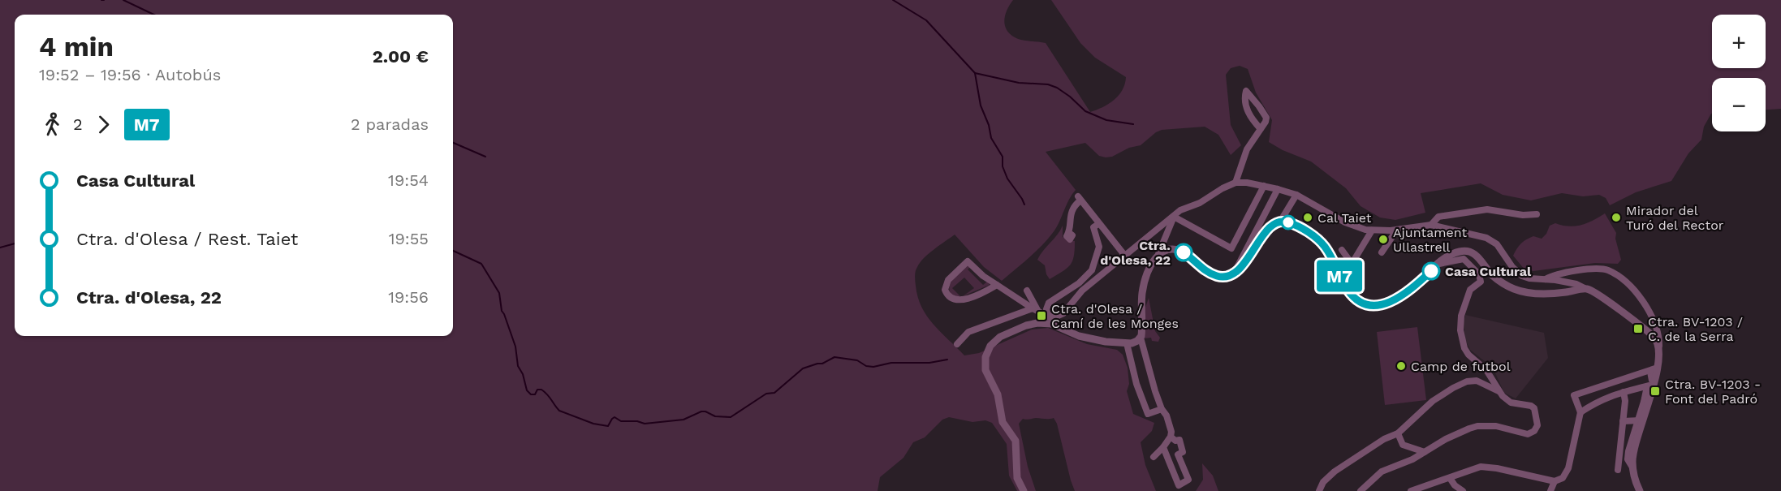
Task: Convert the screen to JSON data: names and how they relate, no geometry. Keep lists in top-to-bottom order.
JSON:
{
  "places": {
    "other": [
      "Cal Taiet",
      "Mirador del Turó del Rector",
      "Ajuntament Ullastrell",
      "Ctra. d'Olesa, 22",
      "Casa Cultural",
      "Camp de futbol"
    ],
    "transit": ["Ctra. d'Olesa / Camí de les Monges", "Ctra. BV-1203 / C. de la Serra", "Ctra. BV-1203 - Font del Padró"]
  },
  "lines": ["bus line M7"],
  "page": {
    "on_map": "M7",
    "map_buttons": ["+", "−"],
    "heading": ["4 min", "19:52 – 19:56 · Autobús", "2.00 €"],
    "legs": ["2", "M7", "2 paradas"],
    "list": [
      {
        "name": "Casa Cultural",
        "value": "19:54"
      },
      {
        "name": "Ctra. d'Olesa / Rest. Taiet",
        "value": "19:55"
      },
      {
        "name": "Ctra. d'Olesa, 22",
        "value": "19:56"
      }
    ]
  }
}
